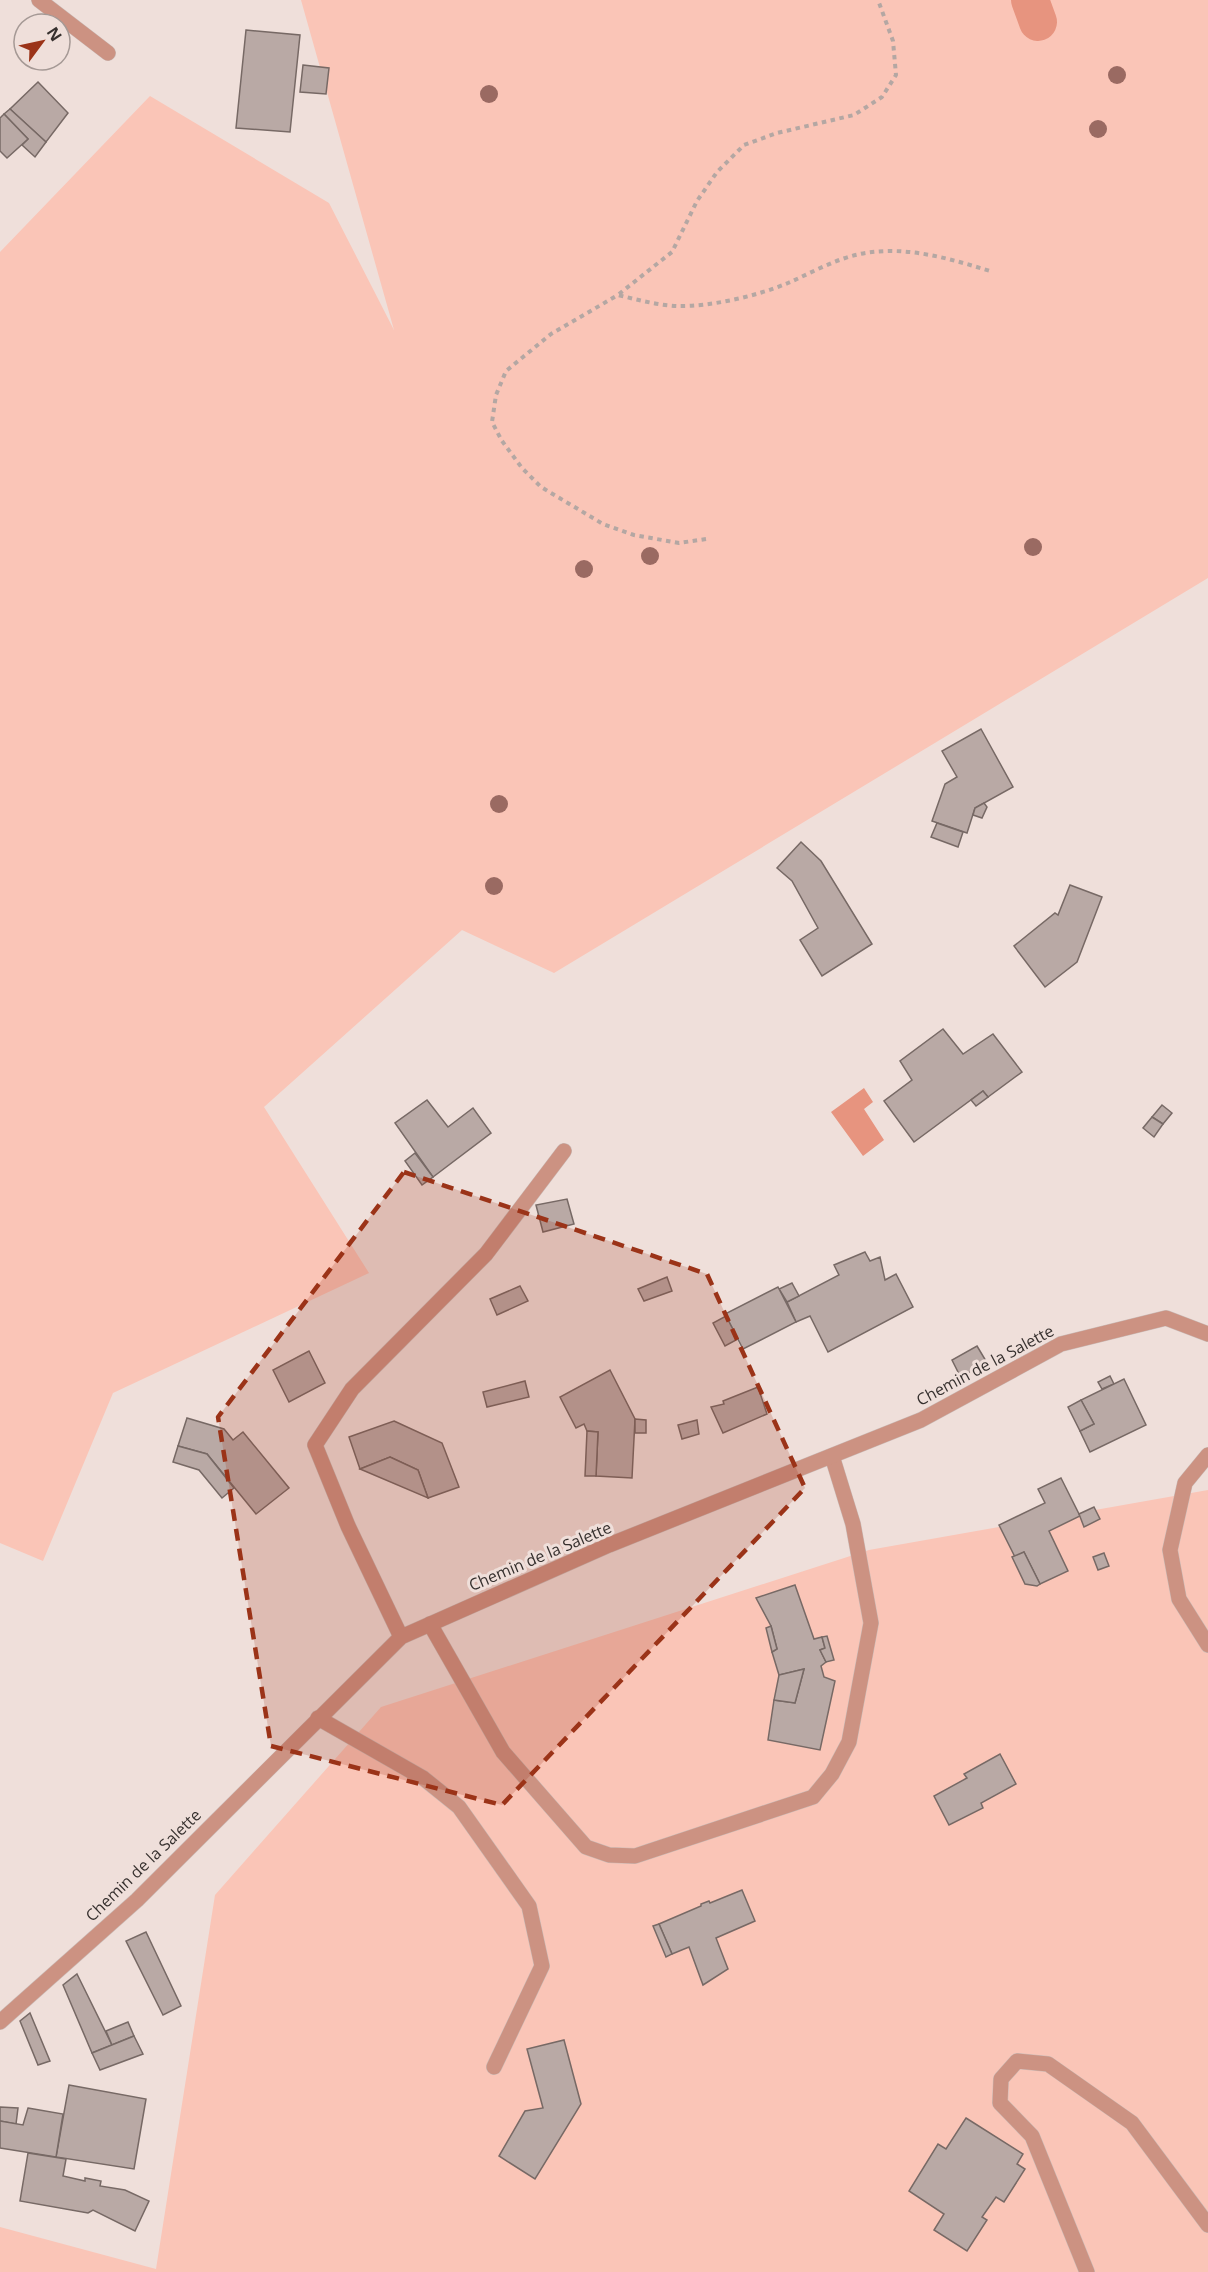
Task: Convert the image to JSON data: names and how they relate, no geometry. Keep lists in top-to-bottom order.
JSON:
{
  "streets": {
    "street": ["Chemin de la Salette"]
  },
  "north": "top right"
}
